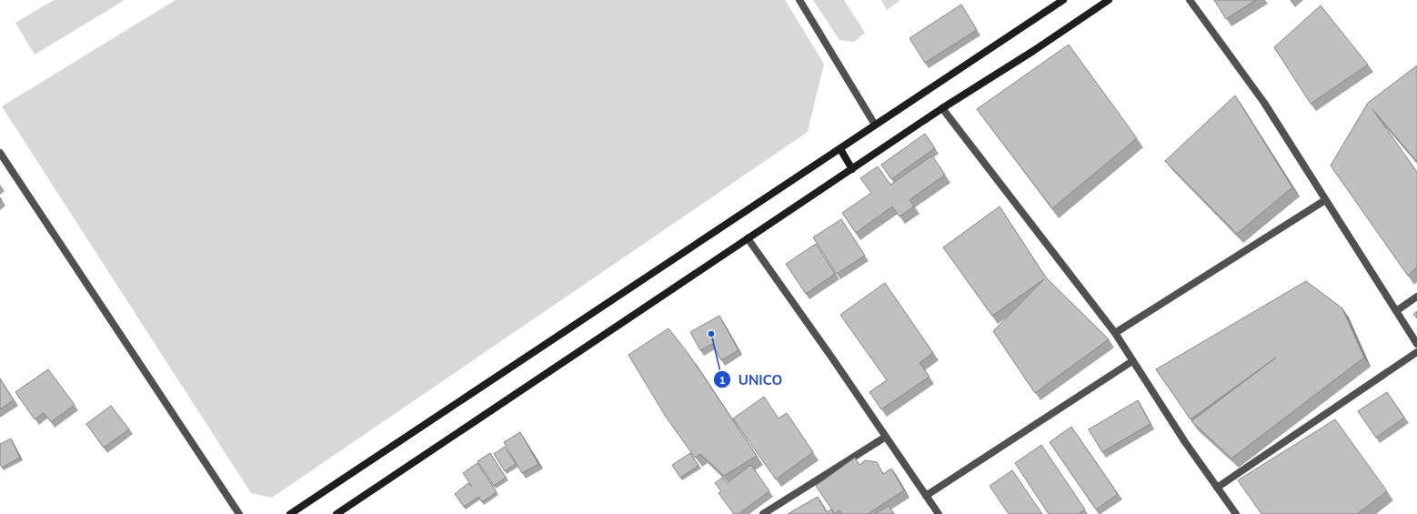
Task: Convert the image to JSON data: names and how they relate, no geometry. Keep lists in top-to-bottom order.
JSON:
{
  "places": ["UNICO"]
}
